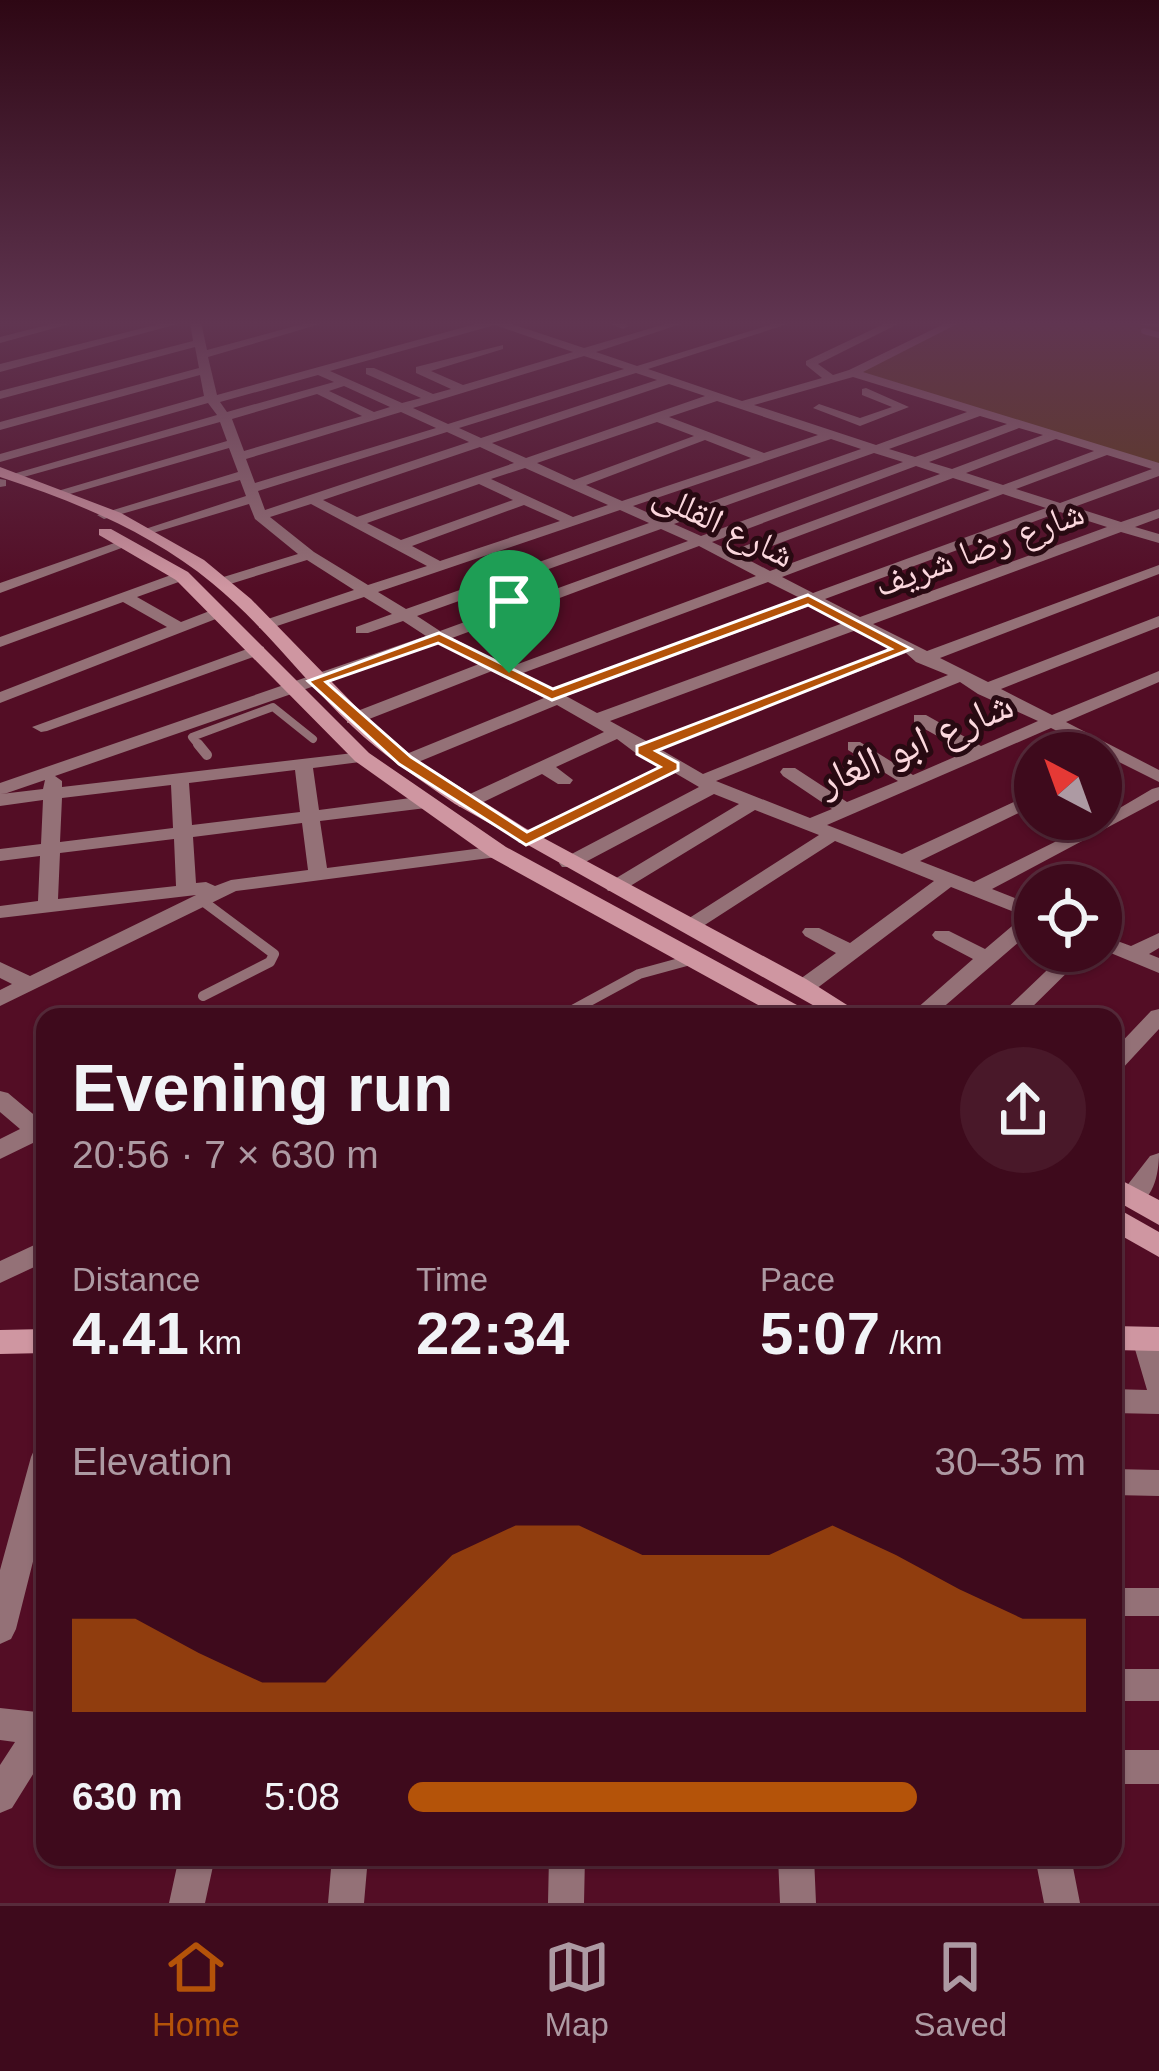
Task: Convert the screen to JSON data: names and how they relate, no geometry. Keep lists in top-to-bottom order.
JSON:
{
  "streets": {
    "street": ["شارع القللى", "شارع رضا شريف", "شارع ابو الغار"]
  },
  "crossings": [
    ["شارع القللى", "شارع رضا شريف"],
    ["شارع القللى", "شارع ابو الغار"]
  ],
  "north": "top left",
  "page": {
    "heading": ["Evening run", "20:56 · 7 × 630 m"],
    "stats": [
      ["Distance", "4.41 km"],
      ["Time", "22:34"],
      ["Pace", "5:07 /km"]
    ],
    "chart": ["Elevation", "30–35 m"],
    "list": [
      {
        "name": "630 m",
        "note": "5:08"
      }
    ],
    "tabs": ["Home", "Map", "Saved"]
  }
}
